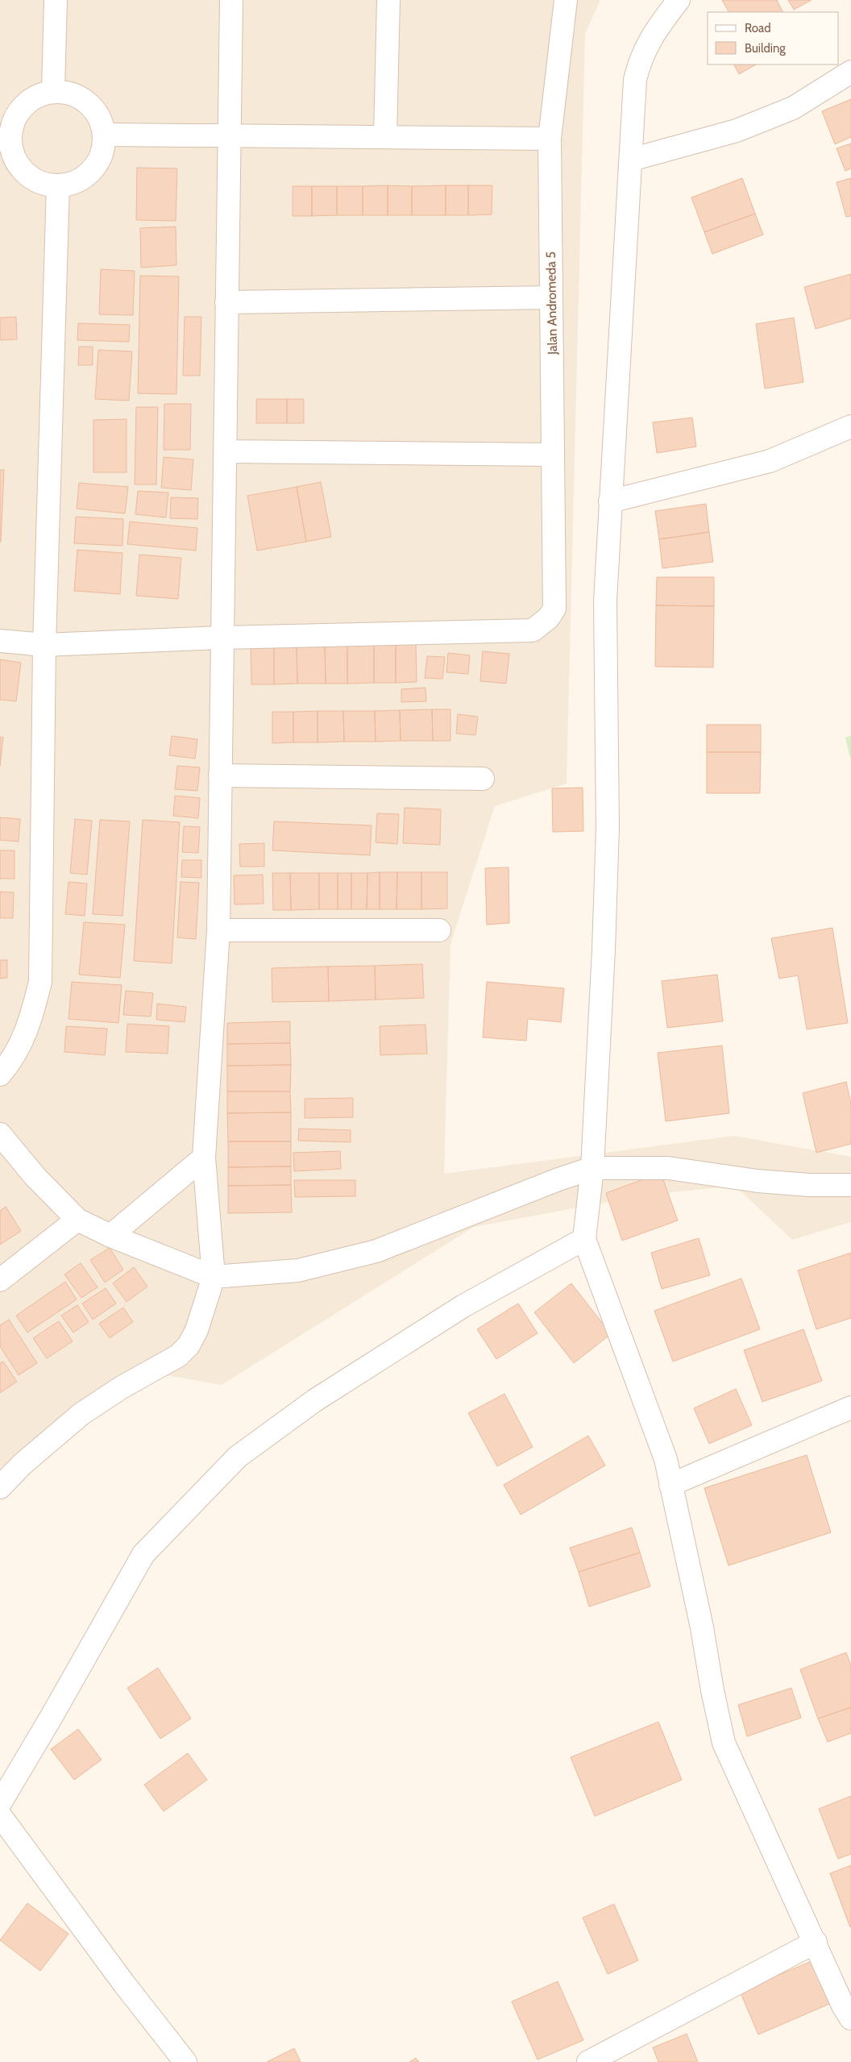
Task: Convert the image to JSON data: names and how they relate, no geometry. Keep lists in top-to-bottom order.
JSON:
{
  "streets": {
    "street": ["Jalan Andromeda 5"]
  },
  "legend": ["Road", "Building"]
}
